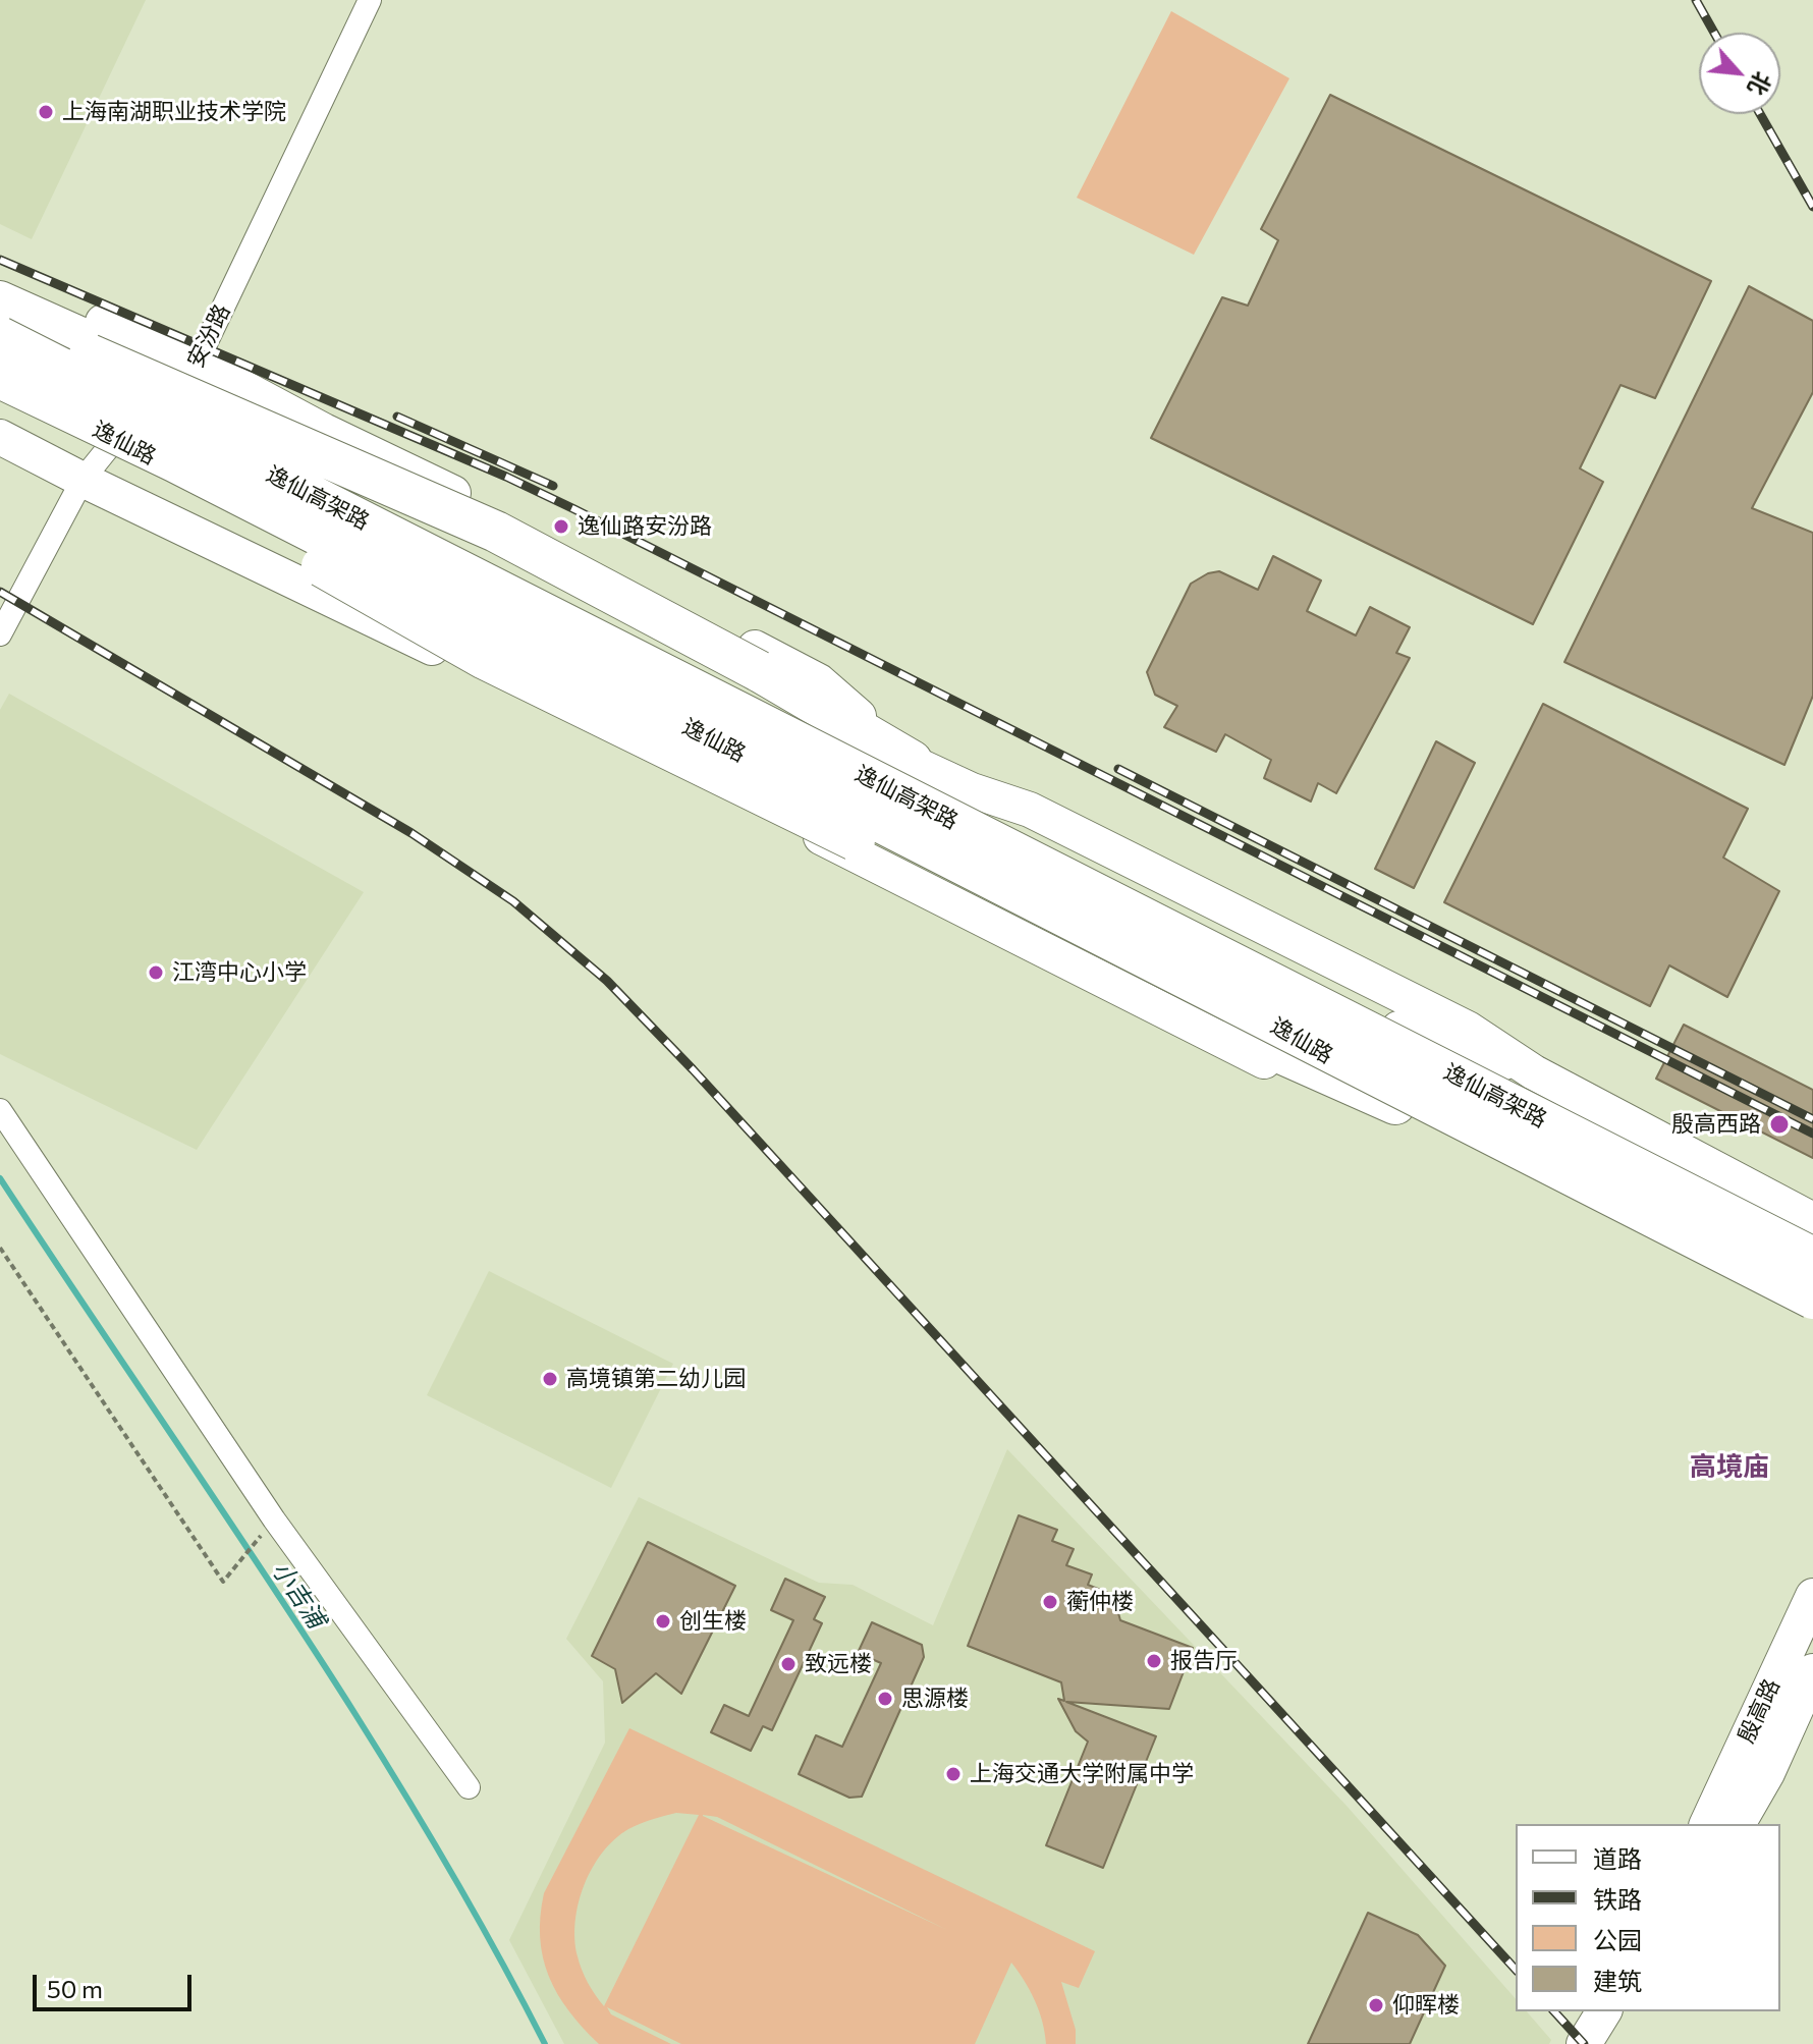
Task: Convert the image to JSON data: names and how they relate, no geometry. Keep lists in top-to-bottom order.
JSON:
{
  "streets": {
    "highway": ["逸仙高架路"],
    "main road": ["逸仙路", "殷高路"],
    "street": ["安汾路"]
  },
  "crossings": [
    ["安汾路", "逸仙路"],
    ["逸仙路", "逸仙高架路"]
  ],
  "districts": ["高境庙"],
  "water": ["小吉浦"],
  "places": [
    "上海南湖职业技术学院",
    "逸仙路安汾路",
    "江湾中心小学",
    "殷高西路",
    "高境镇第二幼儿园",
    "蘅仲楼",
    "创生楼",
    "报告厅",
    "致远楼",
    "思源楼",
    "上海交通大学附属中学",
    "仰晖楼"
  ],
  "legend": [
    "道路",
    "铁路",
    "公园",
    "建筑"
  ],
  "scale_bar": "50 m",
  "north": "bottom right"
}
